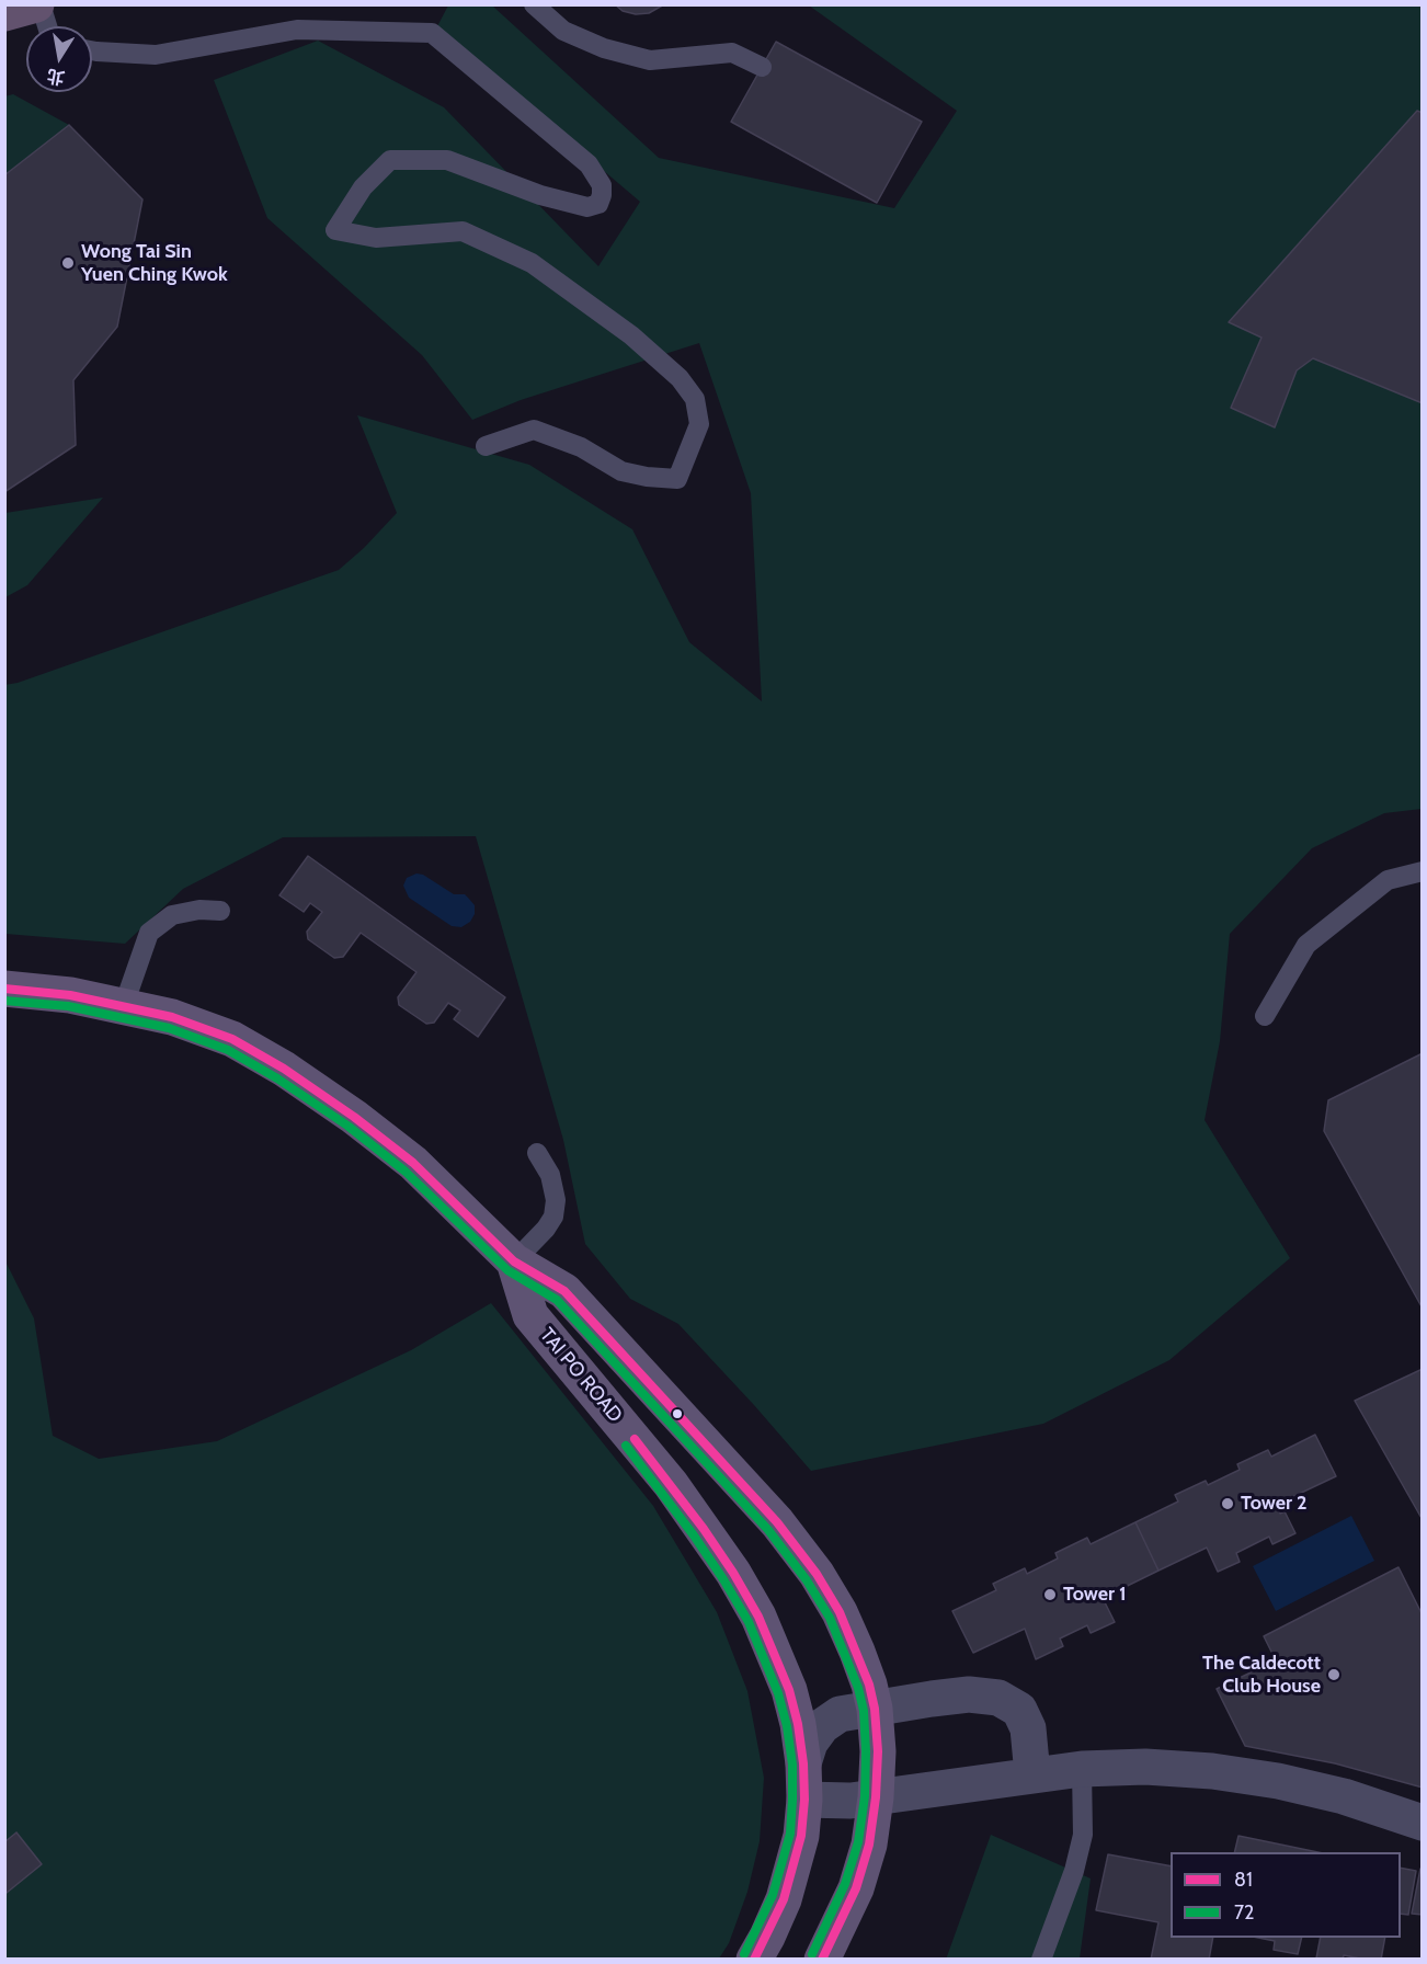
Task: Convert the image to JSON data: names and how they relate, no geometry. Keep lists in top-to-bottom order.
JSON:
{
  "streets": {
    "main road": ["TAI PO ROAD"]
  },
  "places": [
    "Wong Tai Sin Yuen Ching Kwok",
    "Tower 2",
    "Tower 1",
    "The Caldecott Club House"
  ],
  "lines": ["transit line 81", "transit line 72"],
  "legend": ["81", "72"],
  "north": "bottom"
}
